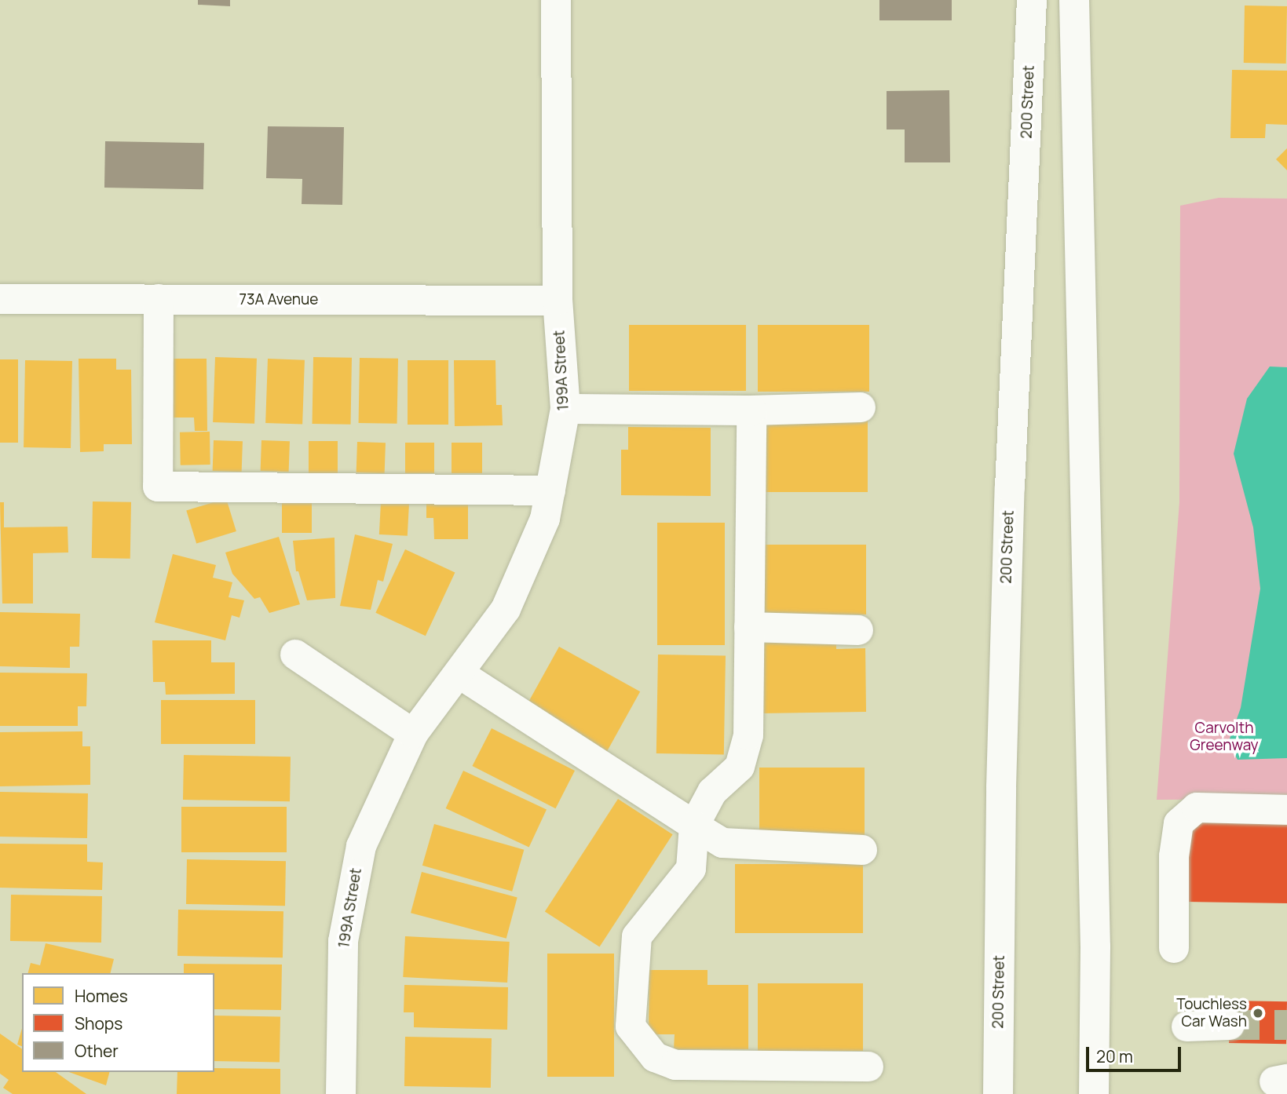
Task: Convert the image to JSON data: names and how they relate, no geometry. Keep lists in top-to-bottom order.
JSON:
{
  "streets": {
    "main road": ["200 Street", "73A Avenue", "199A Street"]
  },
  "crossings": [
    ["73A Avenue", "199A Street"]
  ],
  "parks": ["Carvolth Greenway"],
  "places": ["Touchless Car Wash"],
  "legend": ["Homes", "Shops", "Other"],
  "scale_bar": "20 m"
}
